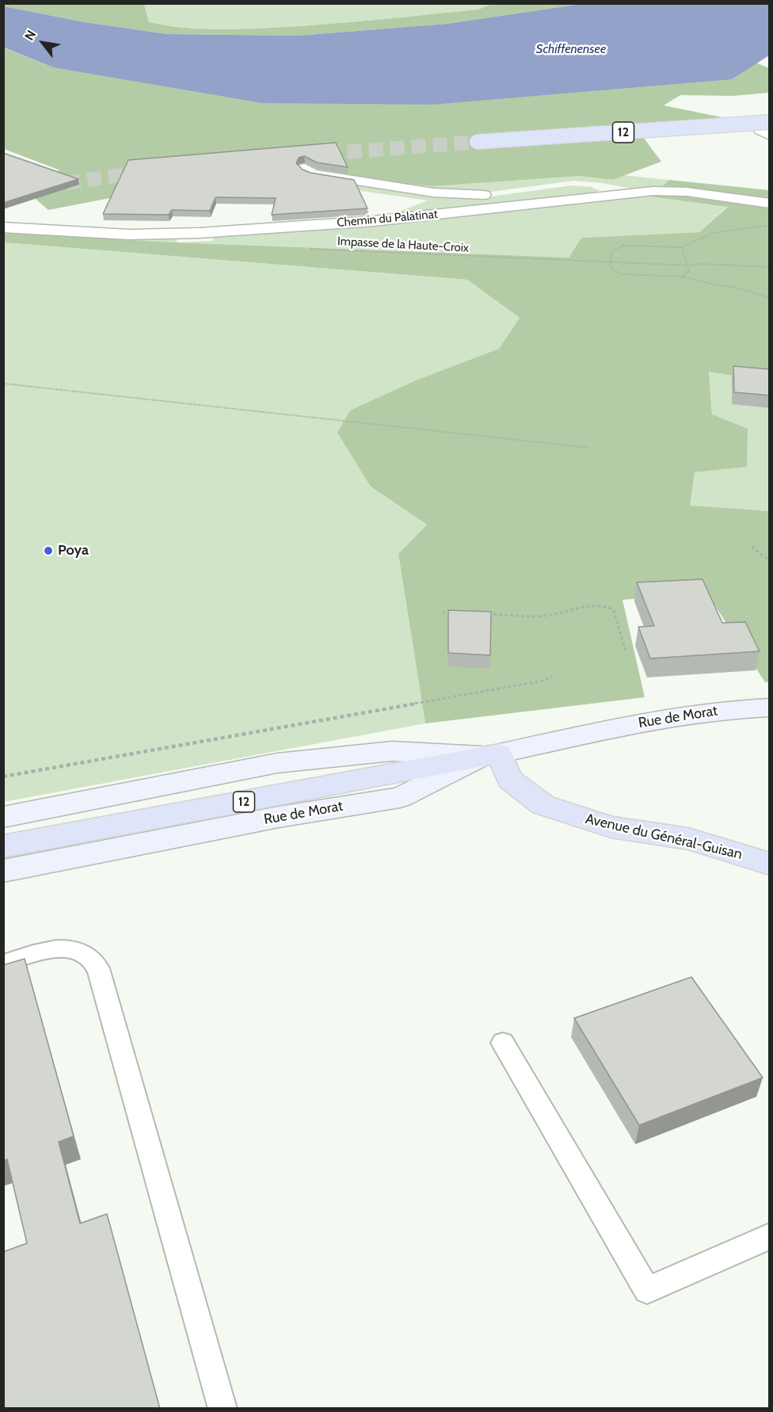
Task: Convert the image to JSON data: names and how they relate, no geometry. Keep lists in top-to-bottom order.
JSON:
{
  "streets": {
    "main road": ["12", "Rue de Morat", "Avenue du Général-Guisan"],
    "street": ["Chemin du Palatinat"],
    "path": ["Impasse de la Haute-Croix"]
  },
  "crossings": [
    ["12", "Rue de Morat"],
    ["12", "Avenue du Général-Guisan"],
    ["Rue de Morat", "Avenue du Général-Guisan"]
  ],
  "water": ["Schiffenensee"],
  "places": ["Poya"],
  "north": "top left"
}
